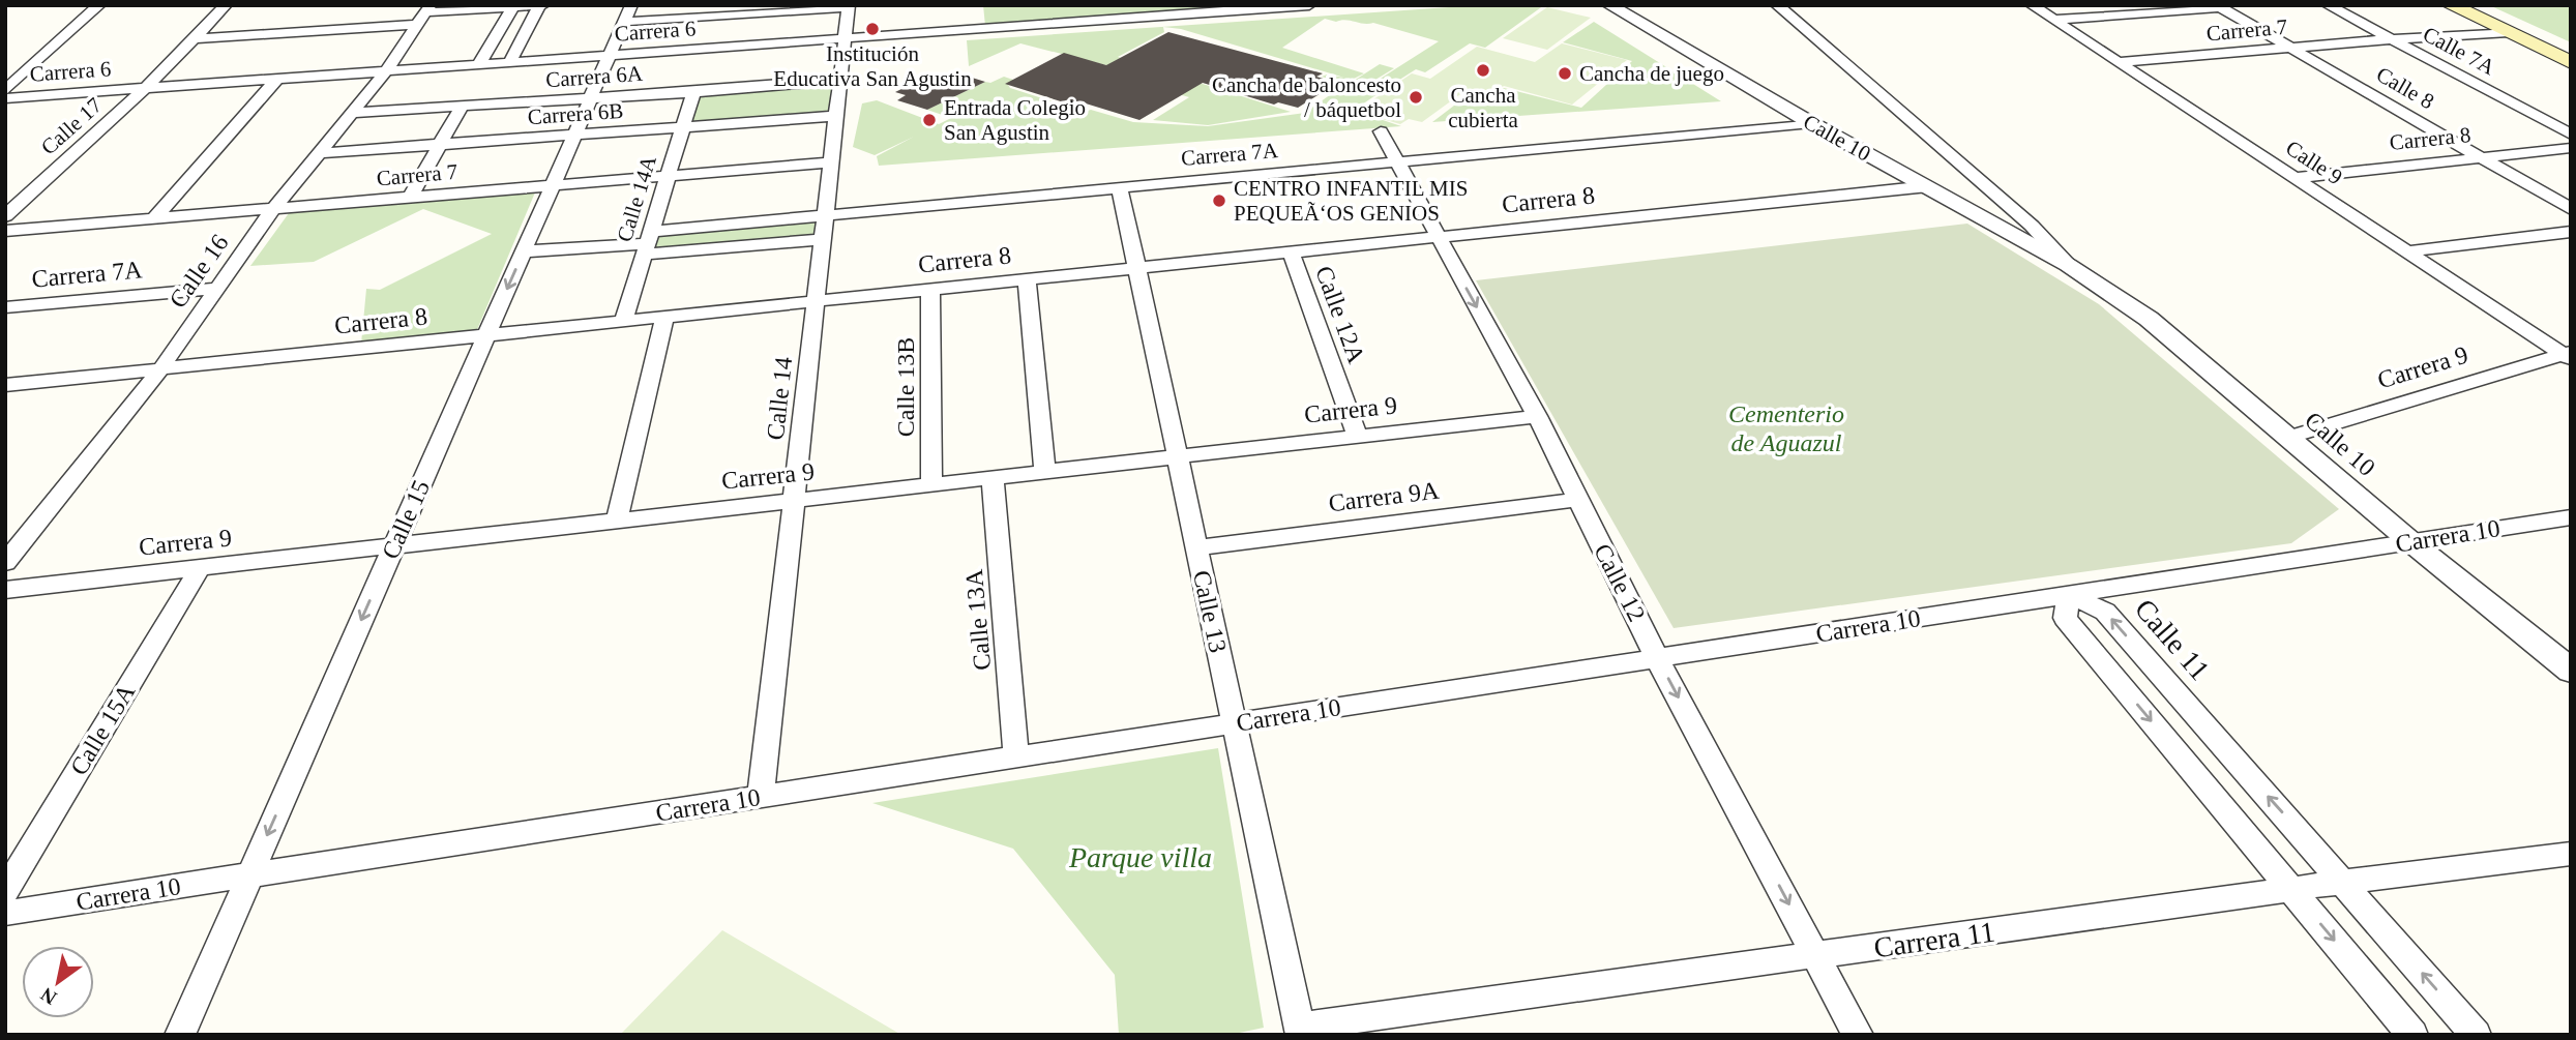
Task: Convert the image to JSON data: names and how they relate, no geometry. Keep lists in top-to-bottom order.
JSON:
{
  "streets": {
    "street": [
      "Carrera 7",
      "Carrera 6",
      "Calle 7A",
      "Carrera 6A",
      "Calle 8",
      "Carrera 6B",
      "Calle 17",
      "Calle 10",
      "Carrera 8",
      "Carrera 7A",
      "Calle 9",
      "Calle 14A",
      "Calle 16",
      "Calle 12A",
      "Carrera 9",
      "Calle 13B",
      "Calle 14",
      "Carrera 9A",
      "Calle 15",
      "Carrera 10",
      "Calle 12",
      "Calle 13",
      "Calle 13A",
      "Calle 11",
      "Calle 15A",
      "Carrera 11"
    ]
  },
  "crossings": [
    ["Carrera 7", "Calle 7A"],
    ["Carrera 7", "Calle 8"],
    ["Carrera 7", "Calle 9"],
    ["Carrera 7", "Calle 14A"],
    ["Carrera 7", "Calle 16"],
    ["Carrera 7", "Calle 14"],
    ["Carrera 7", "Calle 15"],
    ["Carrera 6", "Calle 17"],
    ["Carrera 6", "Calle 16"],
    ["Carrera 6", "Calle 14"],
    ["Carrera 6", "Calle 15"],
    ["Carrera 6A", "Calle 14A"],
    ["Carrera 6A", "Calle 16"],
    ["Carrera 6A", "Calle 14"],
    ["Carrera 6A", "Calle 15"],
    ["Calle 8", "Carrera 8"],
    ["Carrera 6B", "Calle 14A"],
    ["Carrera 6B", "Calle 16"],
    ["Carrera 6B", "Calle 14"],
    ["Carrera 6B", "Calle 15"],
    ["Calle 10", "Carrera 8"],
    ["Calle 10", "Carrera 7A"],
    ["Calle 10", "Carrera 9"],
    ["Calle 10", "Carrera 10"],
    ["Carrera 8", "Calle 9"],
    ["Carrera 8", "Calle 14A"],
    ["Carrera 8", "Calle 16"],
    ["Carrera 8", "Calle 12A"],
    ["Carrera 8", "Calle 13B"],
    ["Carrera 8", "Calle 14"],
    ["Carrera 8", "Calle 15"],
    ["Carrera 8", "Calle 12"],
    ["Carrera 8", "Calle 13"],
    ["Carrera 7A", "Calle 14A"],
    ["Carrera 7A", "Calle 16"],
    ["Carrera 7A", "Calle 14"],
    ["Carrera 7A", "Calle 15"],
    ["Carrera 7A", "Calle 12"],
    ["Carrera 7A", "Calle 13"],
    ["Calle 9", "Carrera 9"],
    ["Calle 12A", "Carrera 9"],
    ["Carrera 9", "Calle 13B"],
    ["Carrera 9", "Calle 14"],
    ["Carrera 9", "Calle 15"],
    ["Carrera 9", "Calle 12"],
    ["Carrera 9", "Calle 13"],
    ["Carrera 9", "Calle 13A"],
    ["Carrera 9", "Calle 15A"],
    ["Calle 14", "Carrera 10"],
    ["Carrera 9A", "Calle 12"],
    ["Carrera 9A", "Calle 13"],
    ["Calle 15", "Carrera 10"],
    ["Carrera 10", "Calle 12"],
    ["Carrera 10", "Calle 13"],
    ["Carrera 10", "Calle 13A"],
    ["Carrera 10", "Calle 11"],
    ["Calle 12", "Carrera 11"],
    ["Calle 13", "Carrera 11"],
    ["Calle 11", "Carrera 11"]
  ],
  "one_way": ["Calle 15", "Calle 12"],
  "parks": ["Cementerio de Aguazul", "Parque villa"],
  "places": [
    "Institución Educativa San Agustin",
    "Cancha cubierta",
    "Cancha de juego",
    "Cancha de baloncesto / báquetbol",
    "Entrada Colegio San Agustin",
    "CENTRO INFANTIL MIS PEQUEÃ‘OS GENIOS"
  ],
  "north": "bottom left"
}
